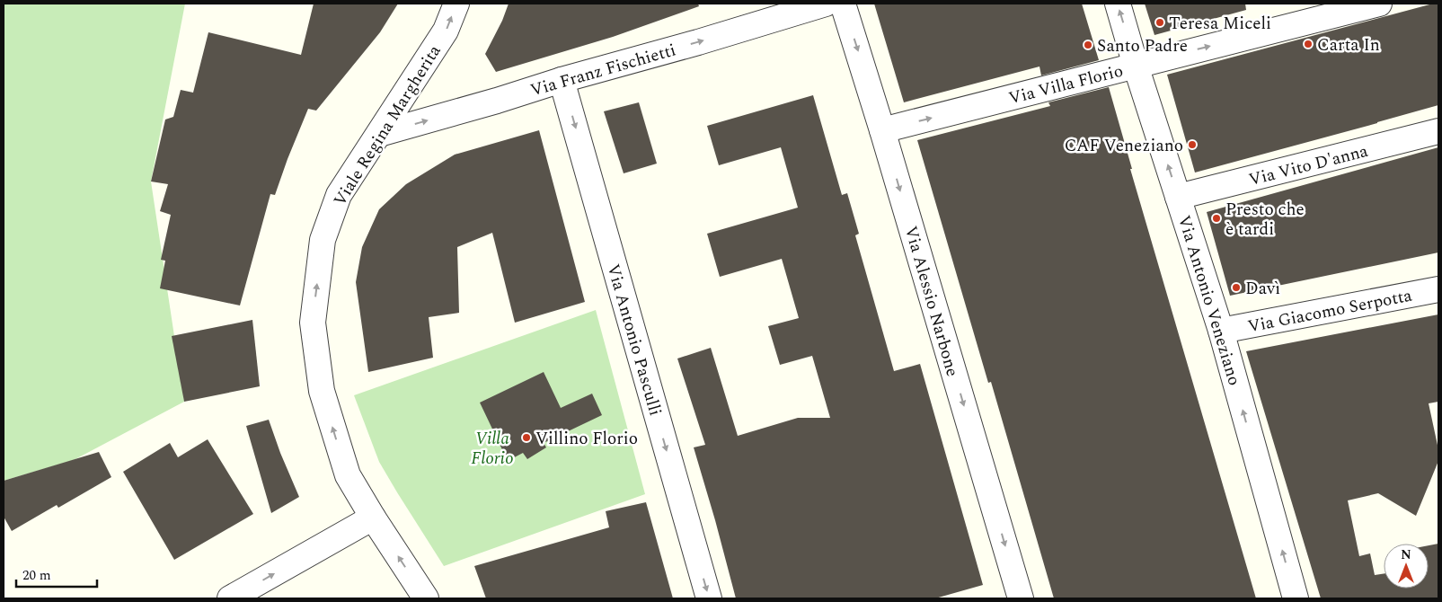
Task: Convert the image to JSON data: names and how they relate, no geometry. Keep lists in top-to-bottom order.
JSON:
{
  "streets": {
    "street": [
      "Via Franz Fischietti",
      "Via Villa Florio",
      "Viale Regina Margherita",
      "Via Vito D'anna",
      "Via Antonio Veneziano",
      "Via Alessio Narbone",
      "Via Giacomo Serpotta",
      "Via Antonio Pasculli"
    ]
  },
  "crossings": [
    ["Via Franz Fischietti", "Viale Regina Margherita"],
    ["Via Franz Fischietti", "Via Antonio Pasculli"],
    ["Via Villa Florio", "Via Antonio Veneziano"],
    ["Via Villa Florio", "Via Alessio Narbone"],
    ["Via Vito D'anna", "Via Antonio Veneziano"],
    ["Via Antonio Veneziano", "Via Giacomo Serpotta"]
  ],
  "one_way": [
    "Via Franz Fischietti",
    "Via Villa Florio",
    "Viale Regina Margherita",
    "Via Antonio Veneziano",
    "Via Alessio Narbone",
    "Via Antonio Pasculli"
  ],
  "parks": ["Villa Florio"],
  "places": [
    "Teresa Miceli",
    "Carta In",
    "Santo Padre",
    "CAF Veneziano",
    "Presto che è tardi",
    "Davì",
    "Villino Florio"
  ],
  "scale_bar": "20 m",
  "north": "top"
}
